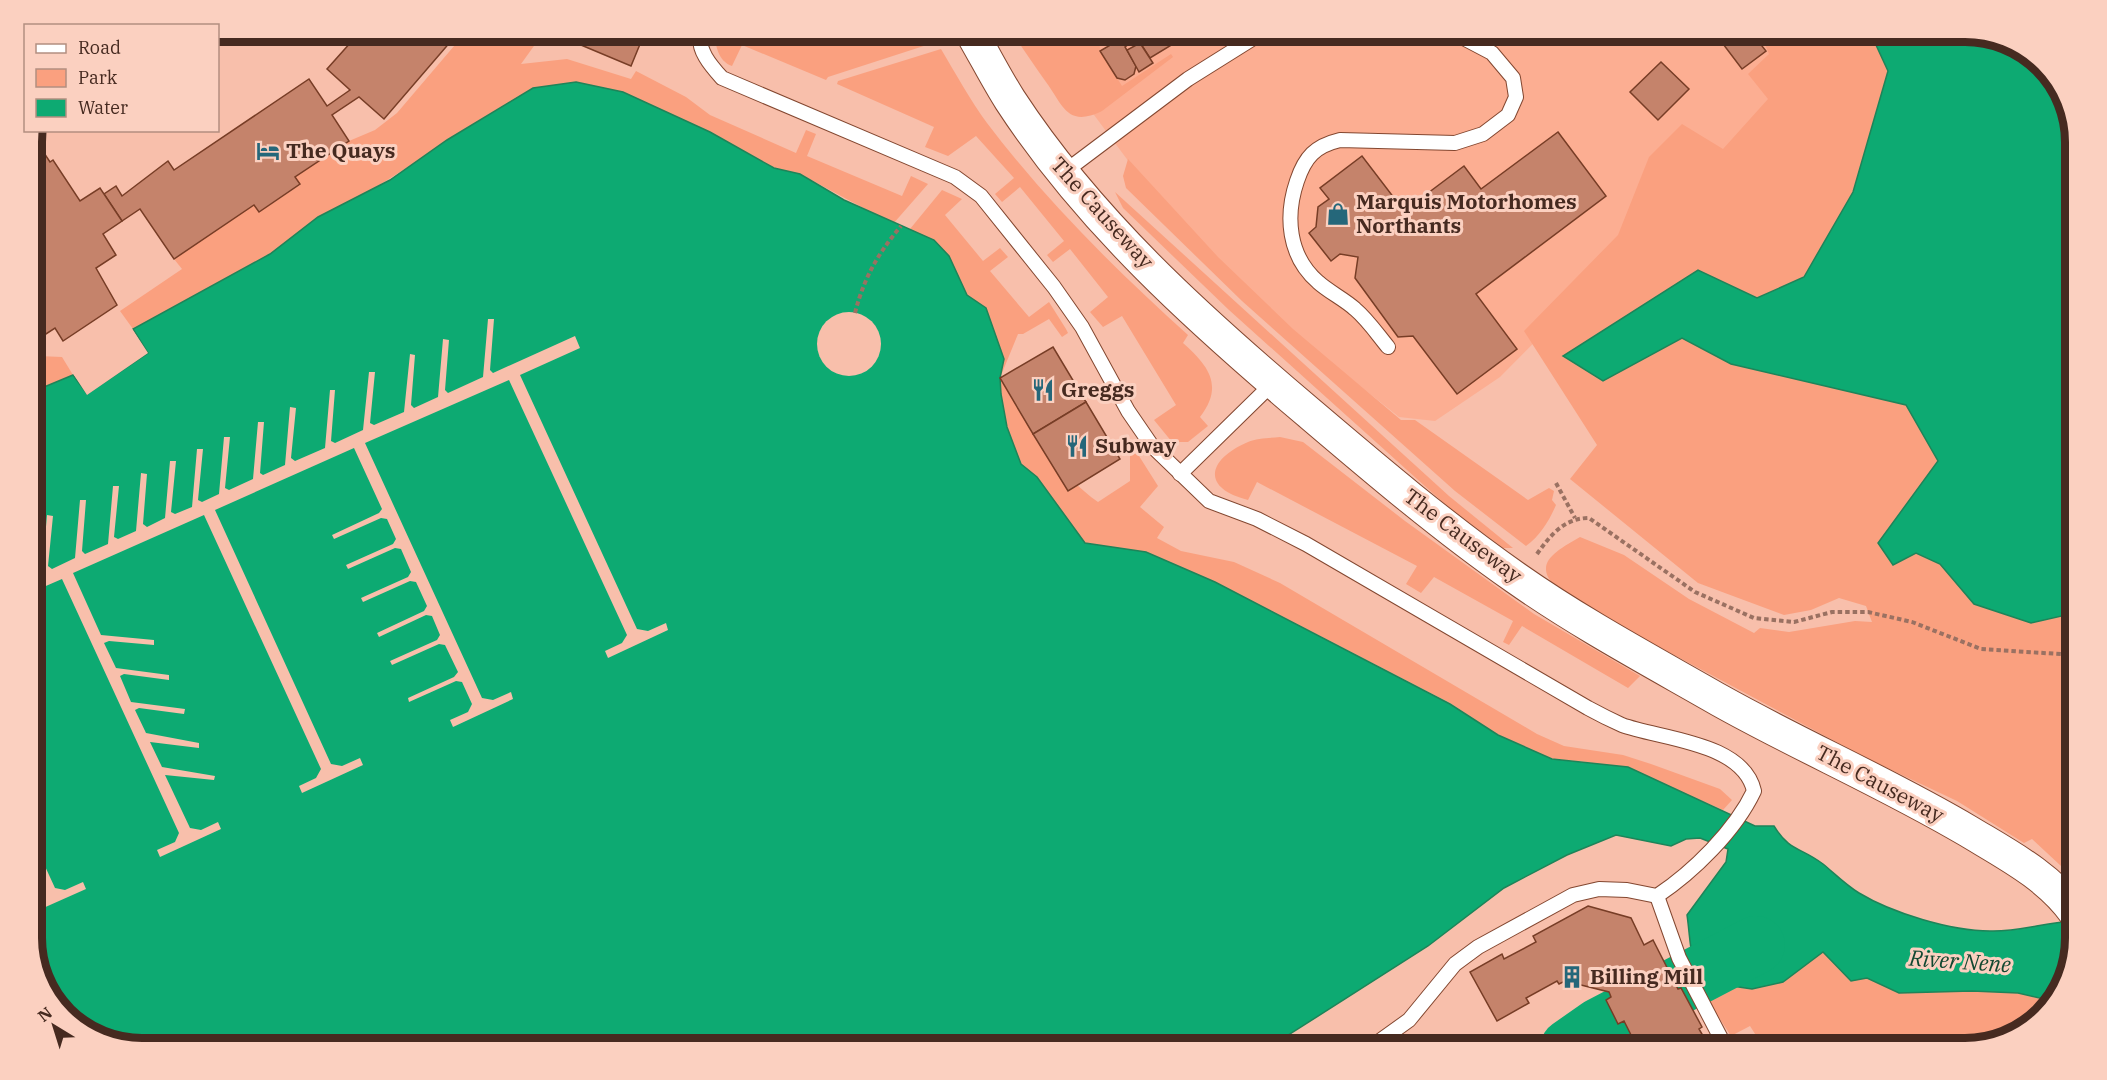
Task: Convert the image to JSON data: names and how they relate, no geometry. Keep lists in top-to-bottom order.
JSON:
{
  "streets": {
    "street": ["The Causeway"]
  },
  "water": ["River Nene"],
  "places": {
    "hotel": ["The Quays"],
    "shop": ["Marquis Motorhomes Northants"],
    "restaurant": ["Greggs", "Subway"],
    "building": ["Billing Mill"]
  },
  "legend": ["Road", "Park", "Water"],
  "north": "top left"
}
